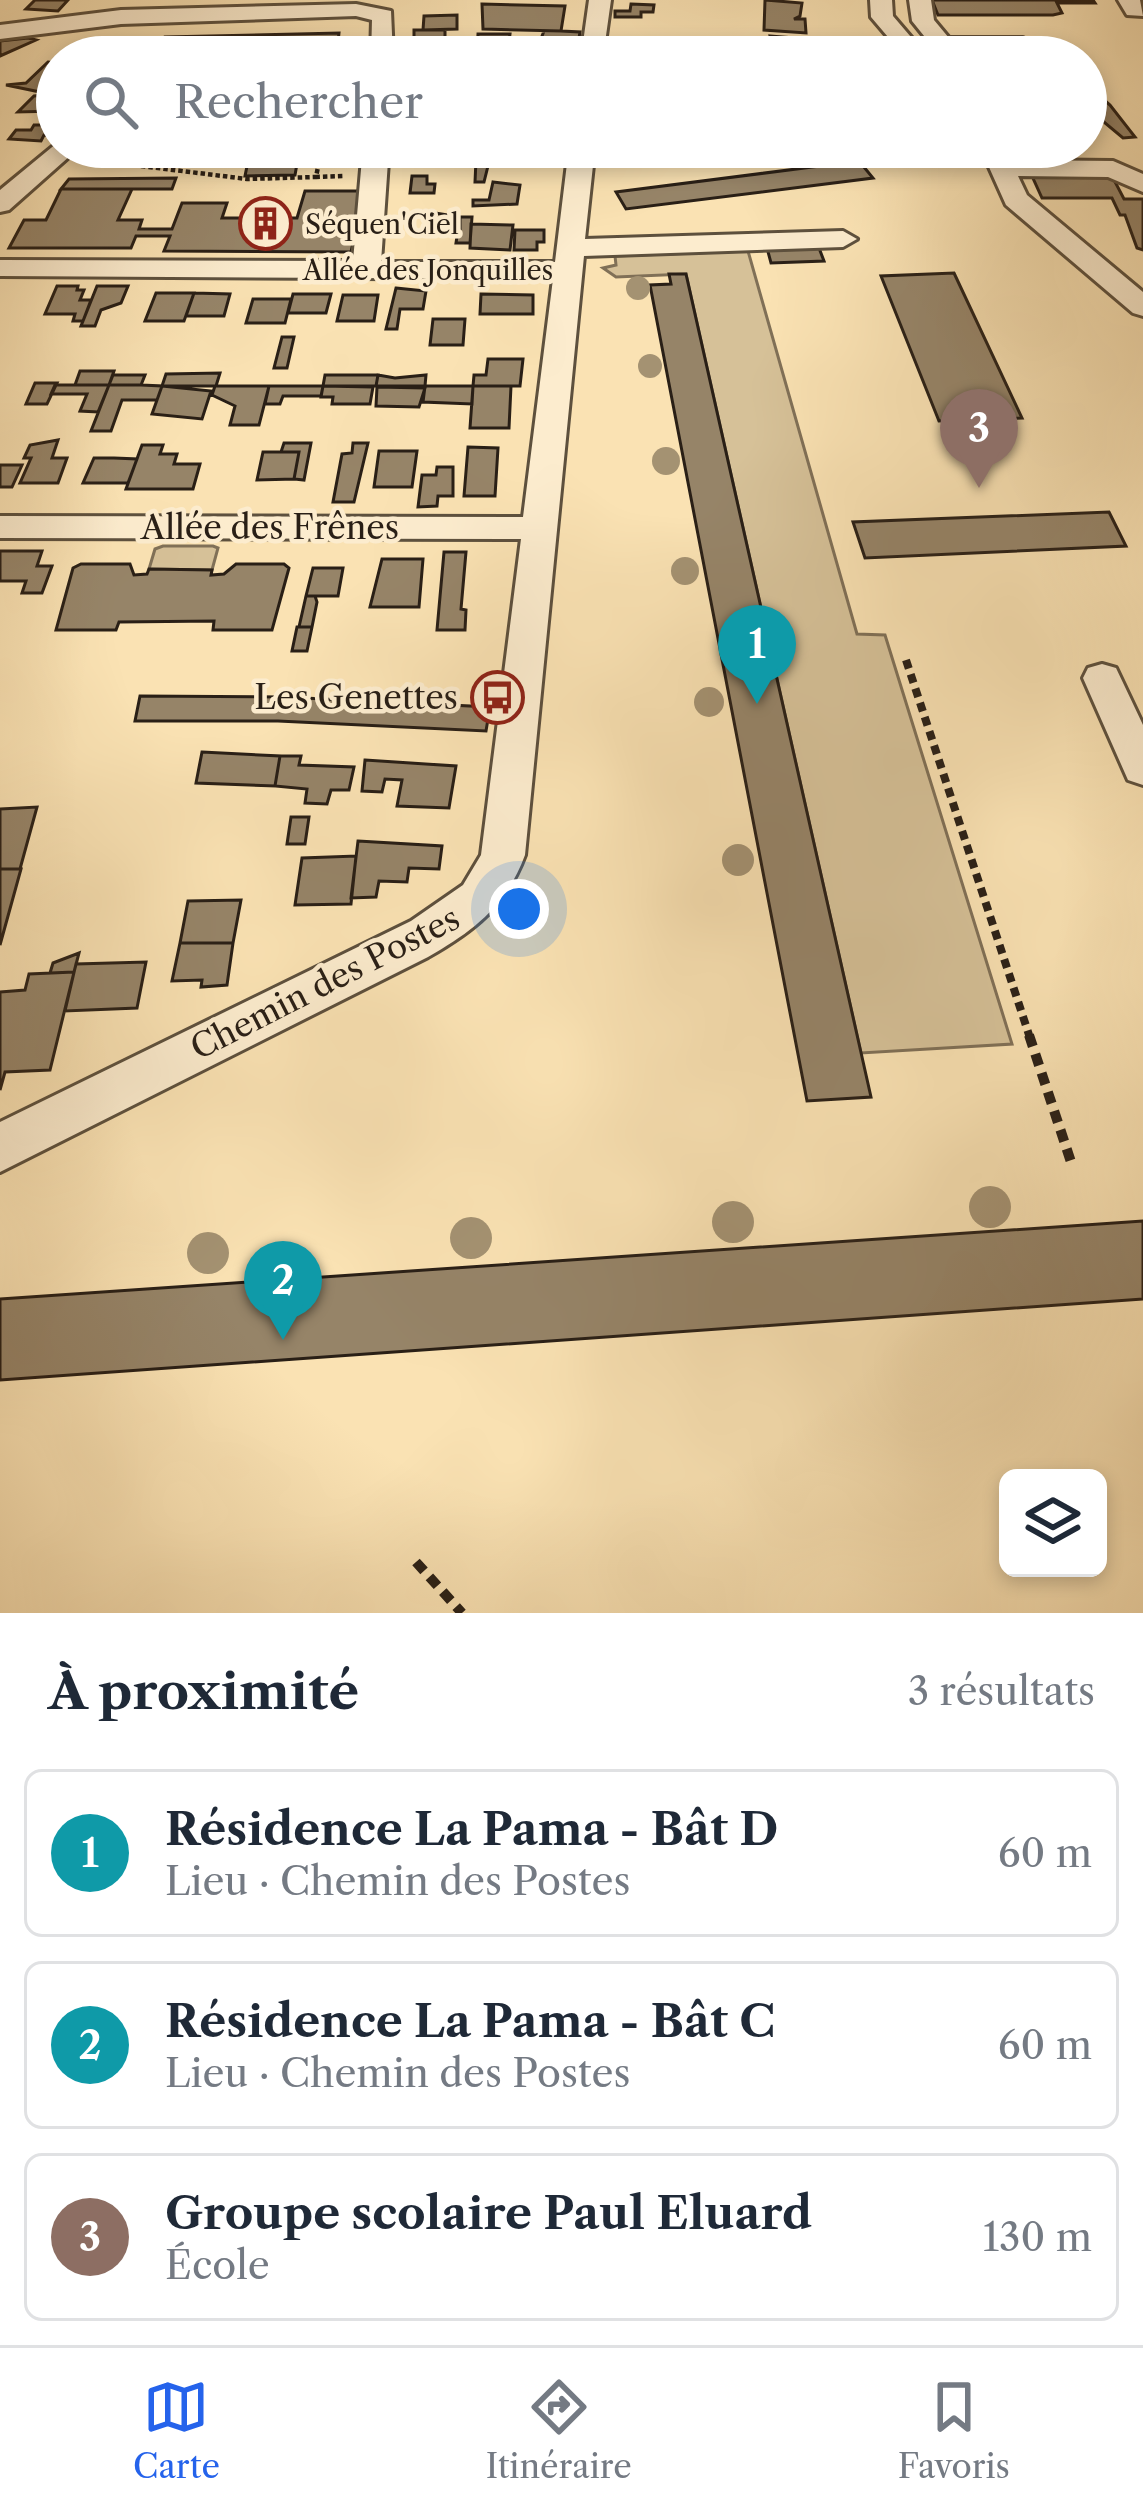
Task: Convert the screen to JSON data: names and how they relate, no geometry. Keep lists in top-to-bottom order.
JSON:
{
  "streets": {
    "street": ["Allée des Jonquilles", "Allée des Frênes", "Chemin des Postes"]
  },
  "crossings": [
    ["Allée des Jonquilles", "Chemin des Postes"],
    ["Allée des Frênes", "Chemin des Postes"]
  ],
  "places": {
    "building": ["Séquen'Ciel"],
    "bus stop": ["Les Genettes"]
  },
  "page": {
    "search": "Rechercher",
    "pins": ["3", "1", "2"],
    "heading": ["À proximité", "3 résultats"],
    "list": [
      {
        "mark": "1",
        "name": "Résidence La Pama - Bât D",
        "note": "Lieu · Chemin des Postes",
        "value": "60 m"
      },
      {
        "mark": "2",
        "name": "Résidence La Pama - Bât C",
        "note": "Lieu · Chemin des Postes",
        "value": "60 m"
      },
      {
        "mark": "3",
        "name": "Groupe scolaire Paul Eluard",
        "note": "École",
        "value": "130 m"
      }
    ],
    "nav": ["Carte", "Itinéraire", "Favoris"]
  }
}
